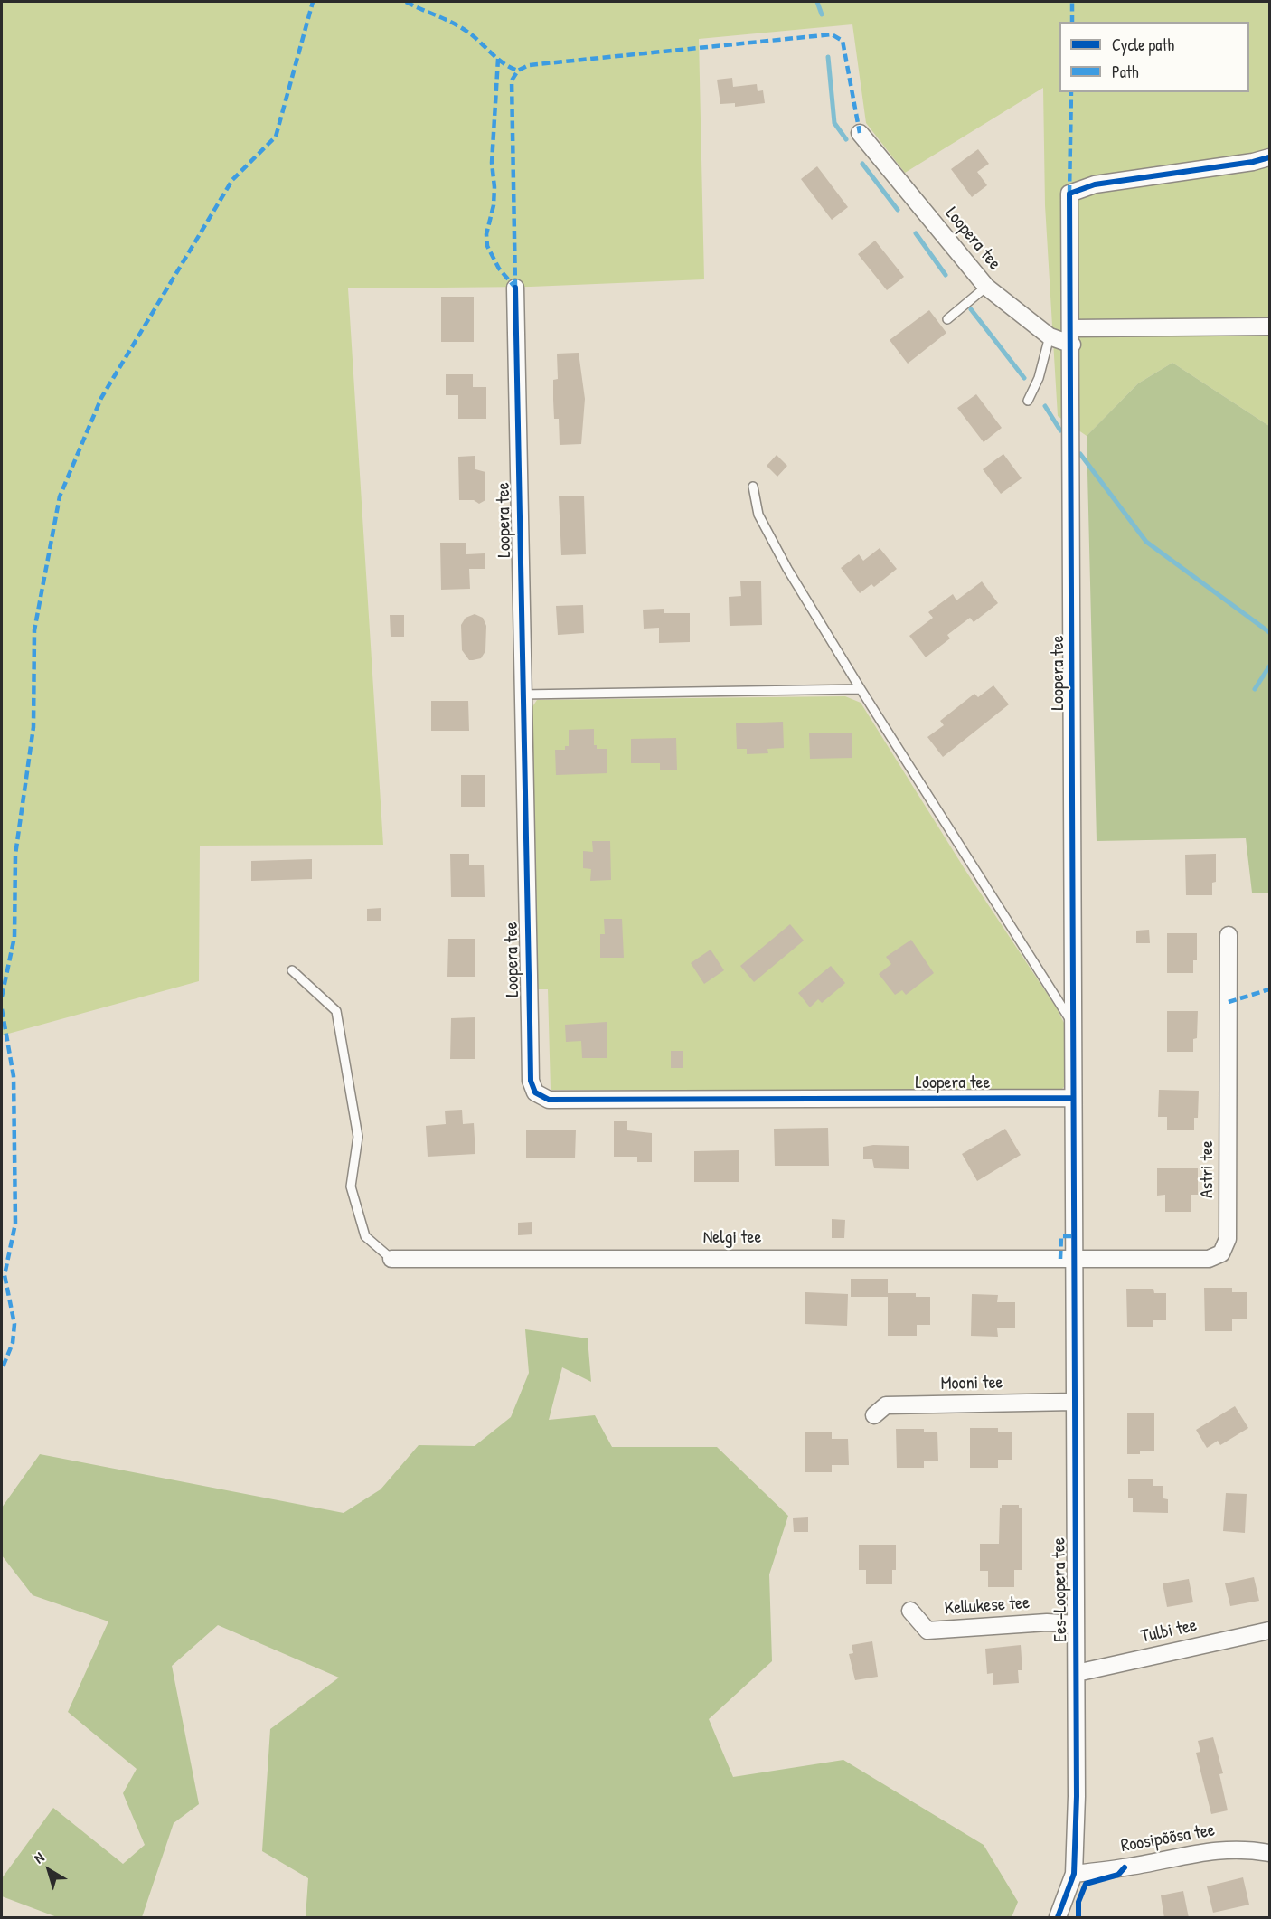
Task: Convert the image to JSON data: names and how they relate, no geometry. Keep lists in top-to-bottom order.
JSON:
{
  "streets": {
    "street": [
      "Loopera tee",
      "Astri tee",
      "Nelgi tee",
      "Mooni tee",
      "Ees-Loopera tee",
      "Kellukese tee",
      "Tulbi tee",
      "Roosipõõsa tee"
    ]
  },
  "crossings": [
    ["Loopera tee", "Astri tee"],
    ["Loopera tee", "Nelgi tee"],
    ["Loopera tee", "Ees-Loopera tee"],
    ["Astri tee", "Nelgi tee"],
    ["Astri tee", "Ees-Loopera tee"],
    ["Nelgi tee", "Ees-Loopera tee"],
    ["Mooni tee", "Ees-Loopera tee"],
    ["Ees-Loopera tee", "Kellukese tee"],
    ["Ees-Loopera tee", "Tulbi tee"],
    ["Ees-Loopera tee", "Roosipõõsa tee"]
  ],
  "legend": ["Cycle path", "Path"],
  "north": "top left"
}
